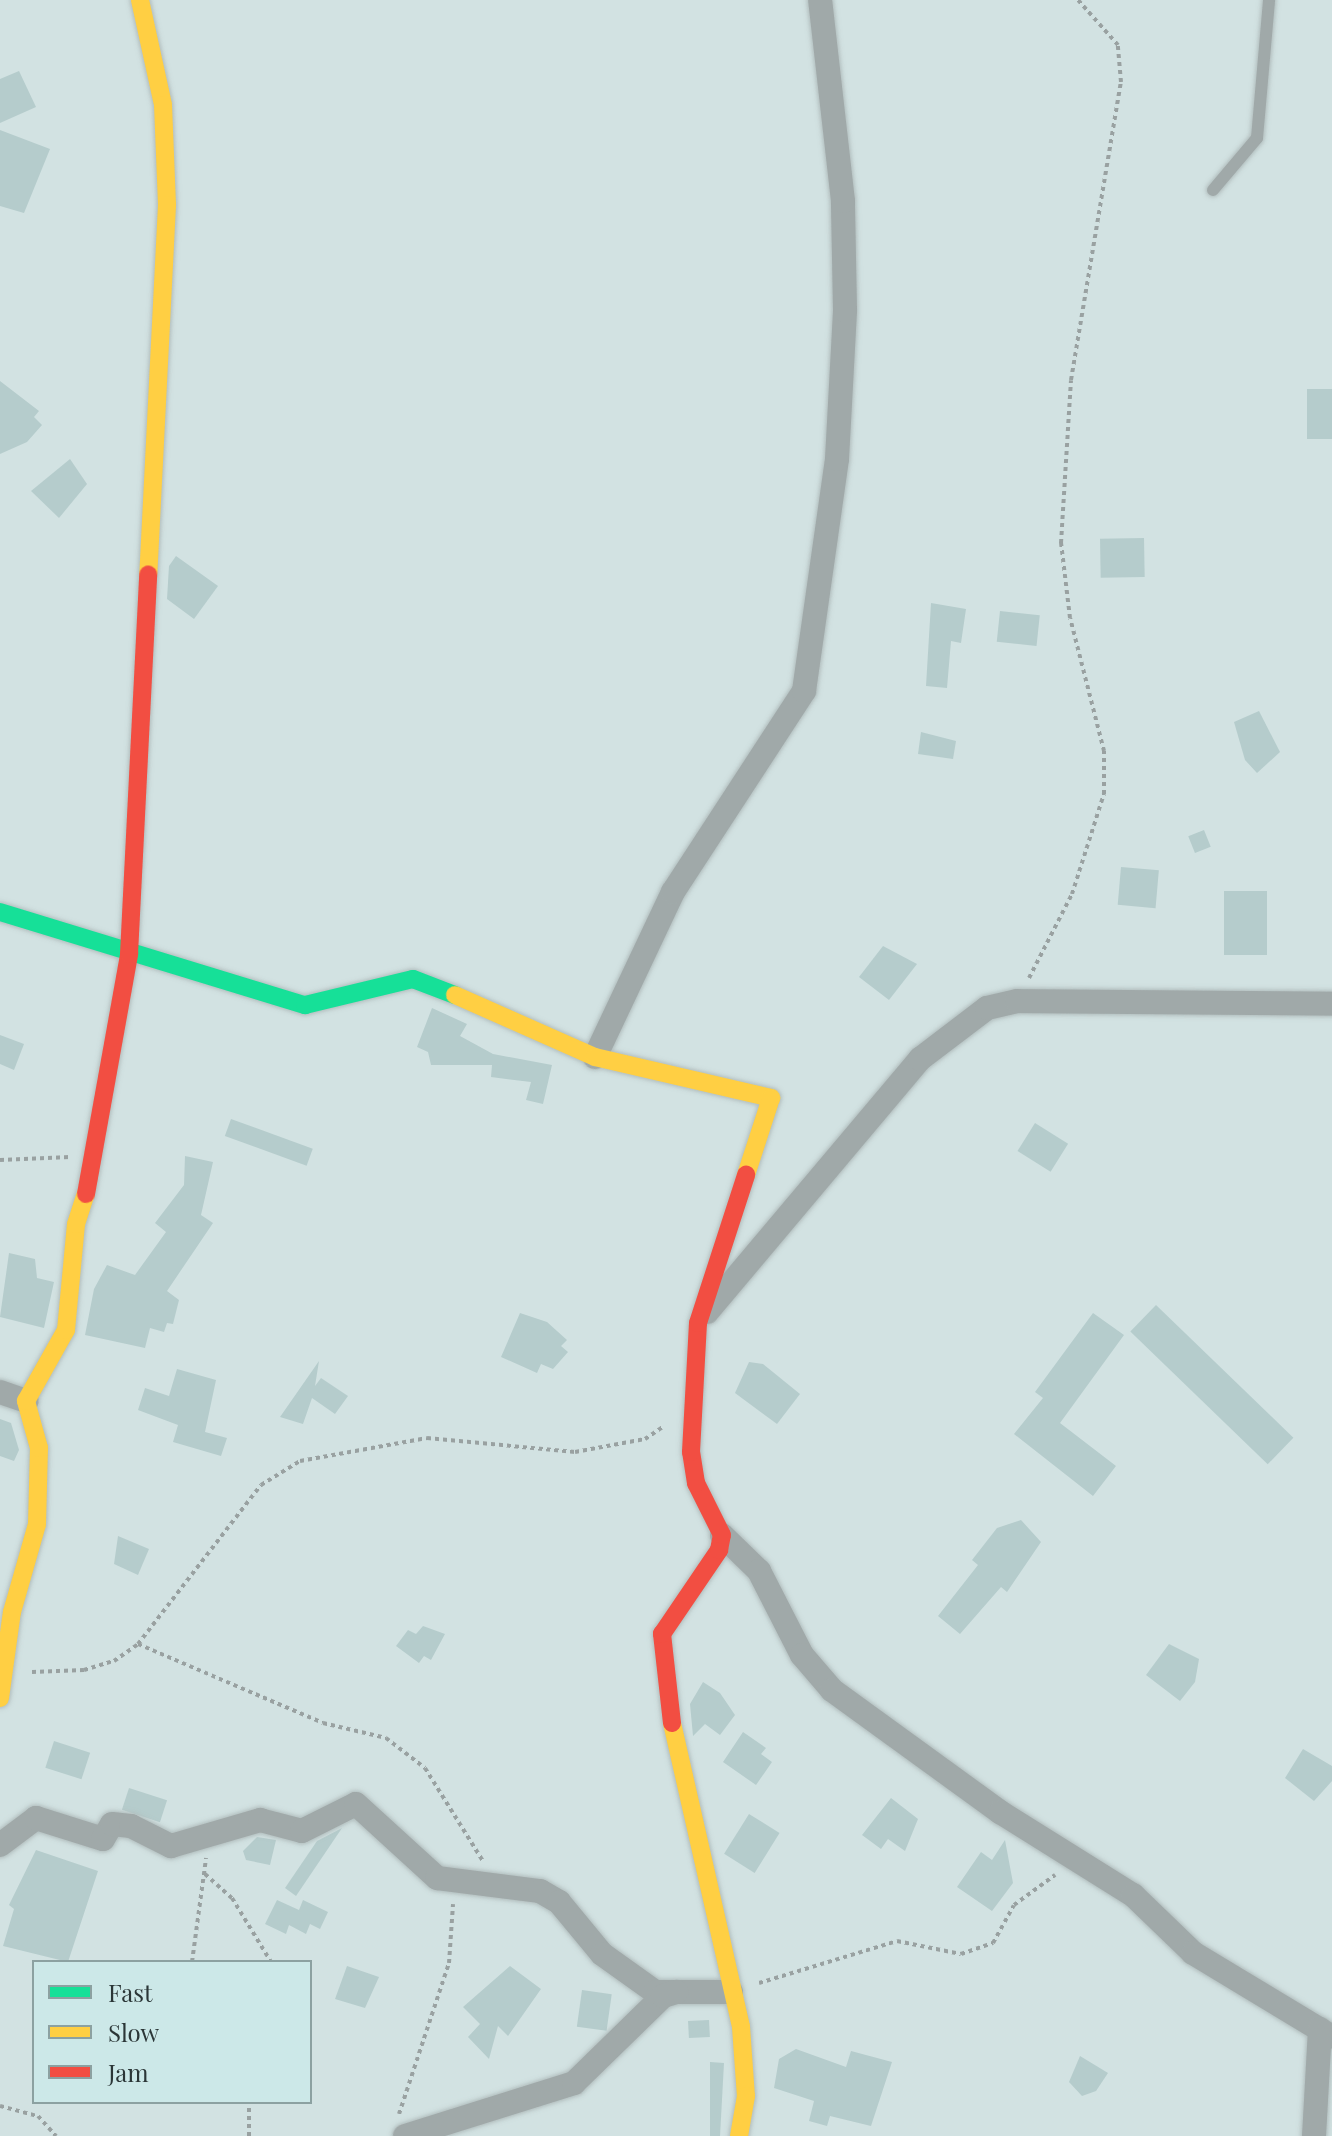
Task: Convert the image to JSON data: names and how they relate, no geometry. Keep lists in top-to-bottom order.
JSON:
{
  "legend": ["Fast", "Slow", "Jam"]
}
